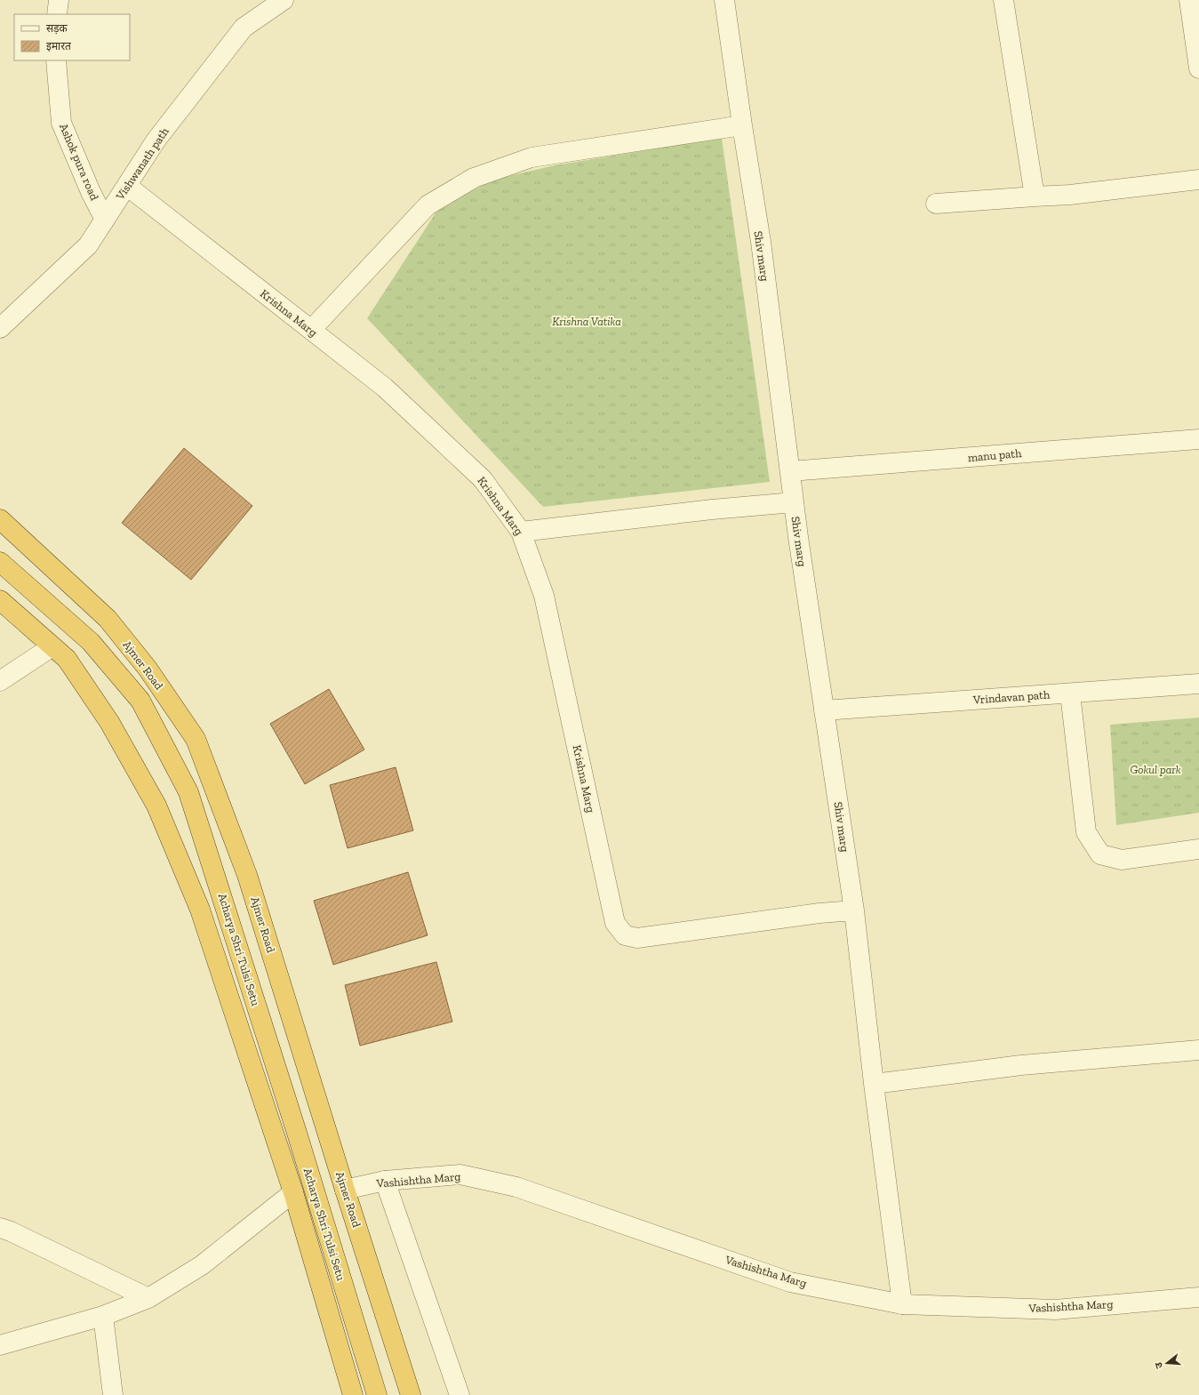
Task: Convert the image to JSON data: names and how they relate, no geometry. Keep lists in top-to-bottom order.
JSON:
{
  "streets": {
    "highway": ["Ajmer Road", "Acharya Shri Tulsi Setu"],
    "street": [
      "Ashok pura road",
      "Vishwanath path",
      "Shiv marg",
      "Krishna Marg",
      "manu path",
      "Vrindavan path",
      "Vashishtha Marg"
    ]
  },
  "crossings": [
    ["Ashok pura road", "Vishwanath path"],
    ["Vishwanath path", "Krishna Marg"],
    ["Shiv marg", "Krishna Marg"],
    ["Shiv marg", "manu path"],
    ["Shiv marg", "Vrindavan path"],
    ["Shiv marg", "Vashishtha Marg"],
    ["Ajmer Road", "Vashishtha Marg"]
  ],
  "parks": ["Krishna Vatika", "Gokul park"],
  "legend": ["सड़क", "इमारत"],
  "north": "left"
}
